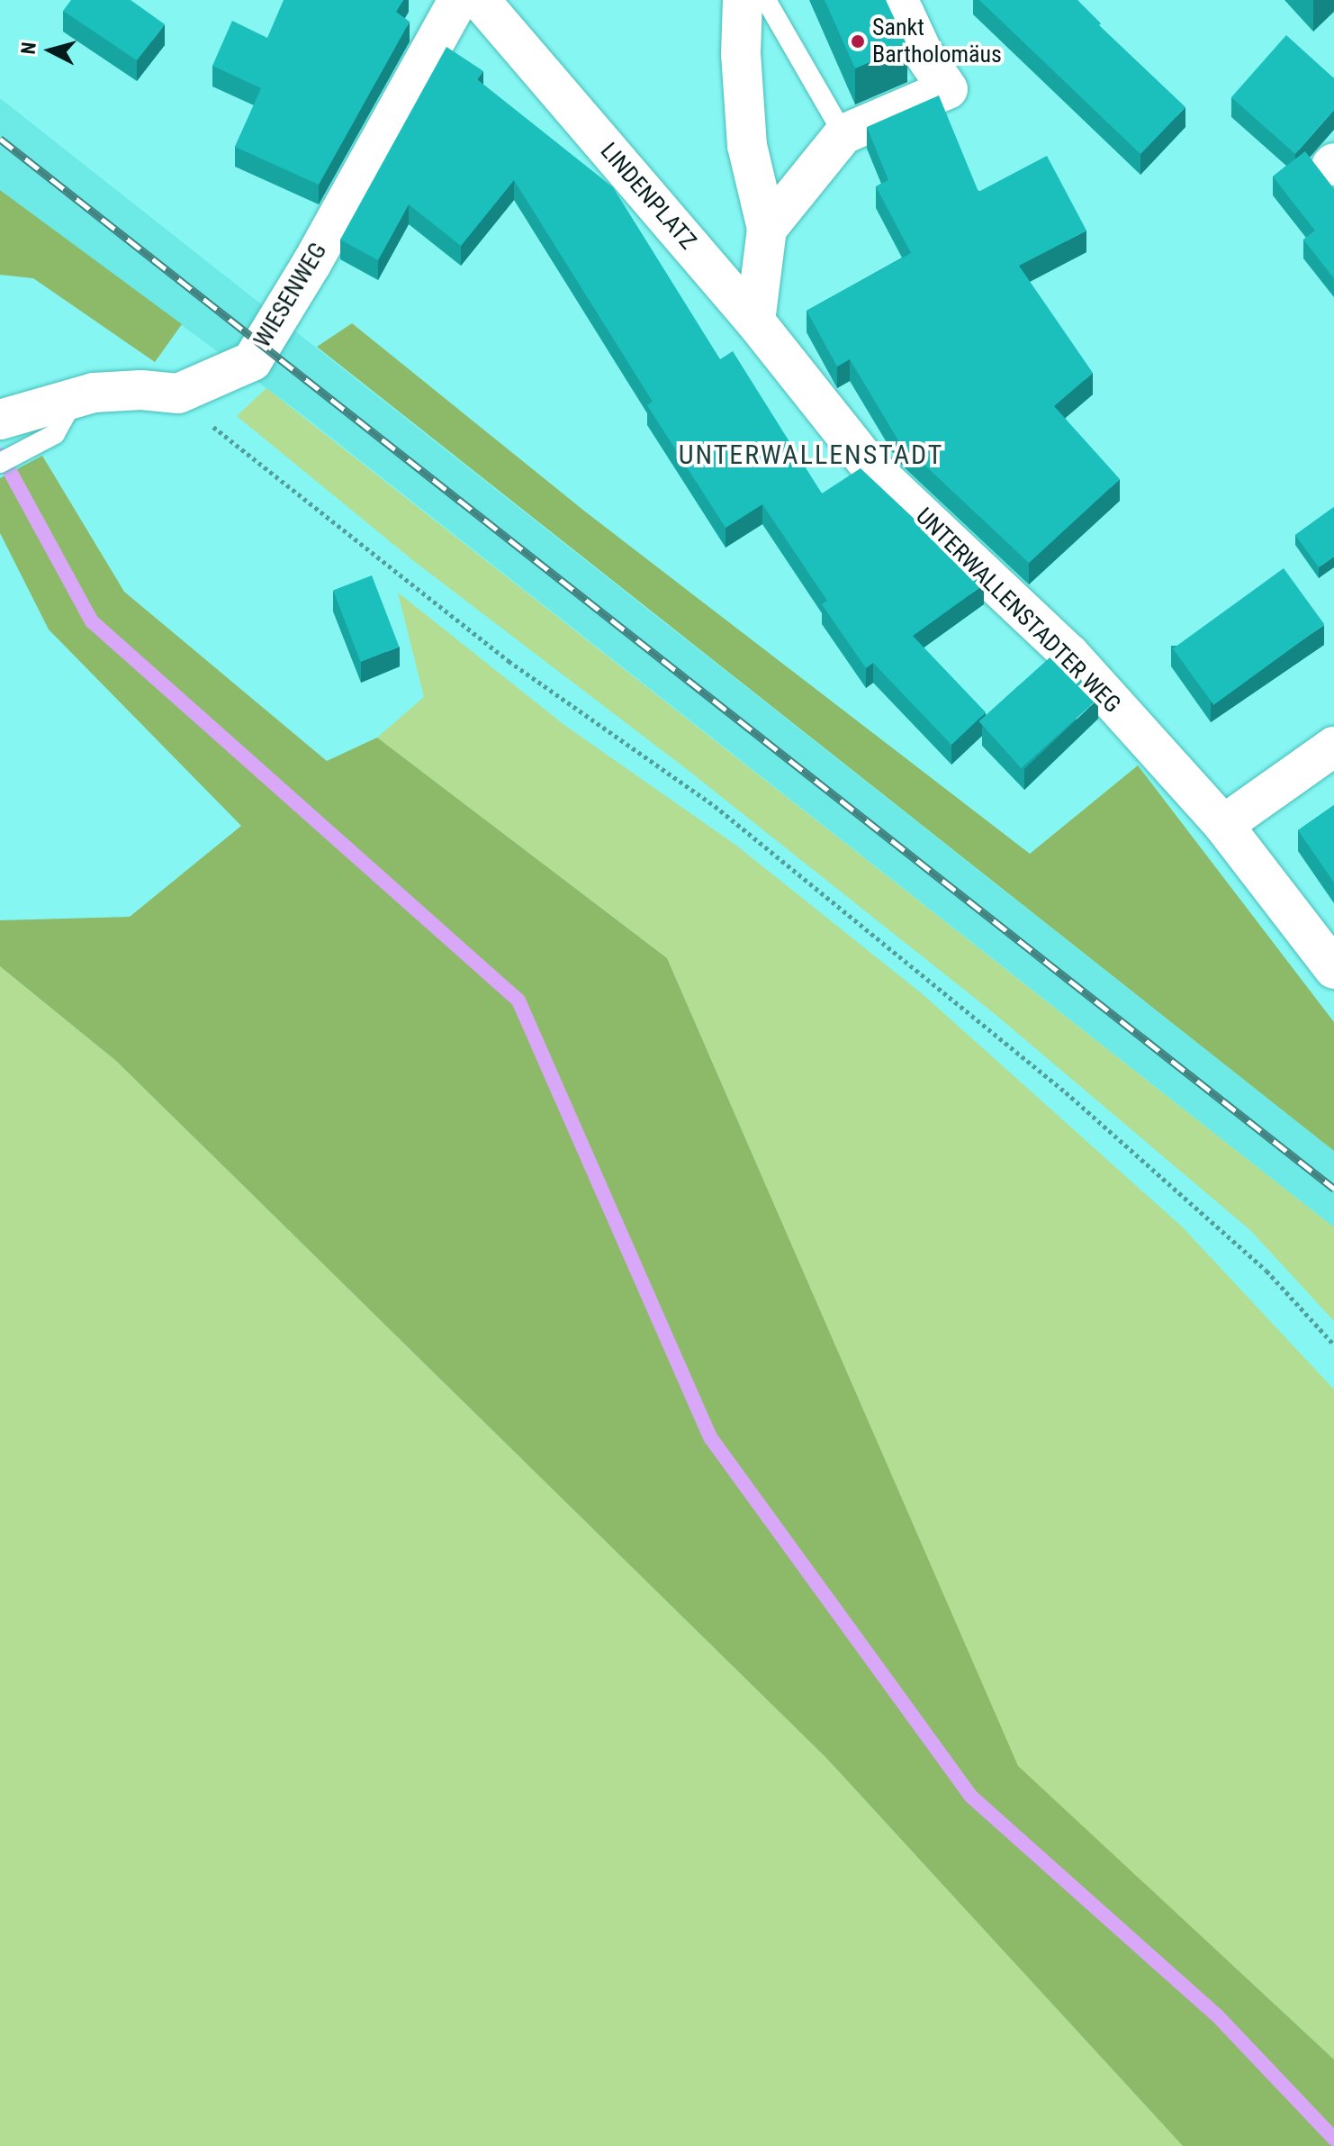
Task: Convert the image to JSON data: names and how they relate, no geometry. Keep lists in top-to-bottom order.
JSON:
{
  "streets": {
    "street": ["LINDENPLATZ", "WIESENWEG", "UNTERWALLENSTADTER WEG"]
  },
  "crossings": [
    ["LINDENPLATZ", "UNTERWALLENSTADTER WEG"]
  ],
  "districts": ["UNTERWALLENSTADT"],
  "places": ["Sankt Bartholomäus"],
  "north": "left"
}
